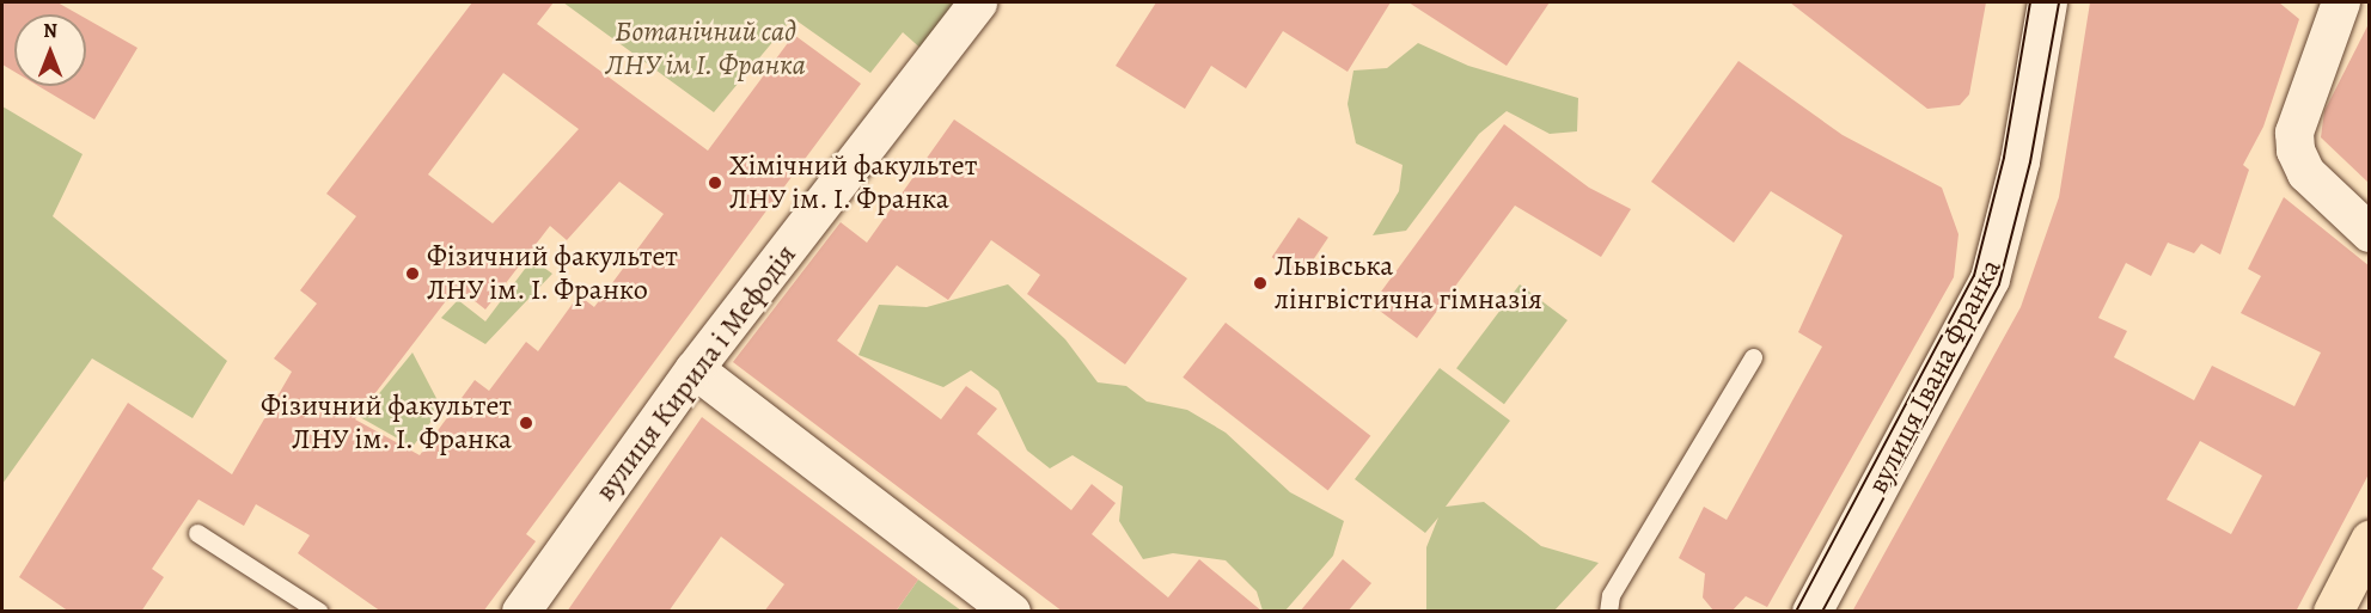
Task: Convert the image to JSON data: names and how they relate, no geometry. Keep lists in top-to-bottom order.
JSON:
{
  "streets": {
    "main road": ["вулиця Івана Франка"],
    "street": ["вулиця Кирила і Мефодія"]
  },
  "parks": ["Ботанічний сад ЛНУ ім І. Франка"],
  "places": [
    "Хімічний факультет ЛНУ ім. І. Франка",
    "Фізичний факультет ЛНУ ім. І. Франко",
    "Львівська лінгвістична гімназія",
    "Фізичний факультет ЛНУ ім. І. Франка"
  ],
  "north": "top"
}
